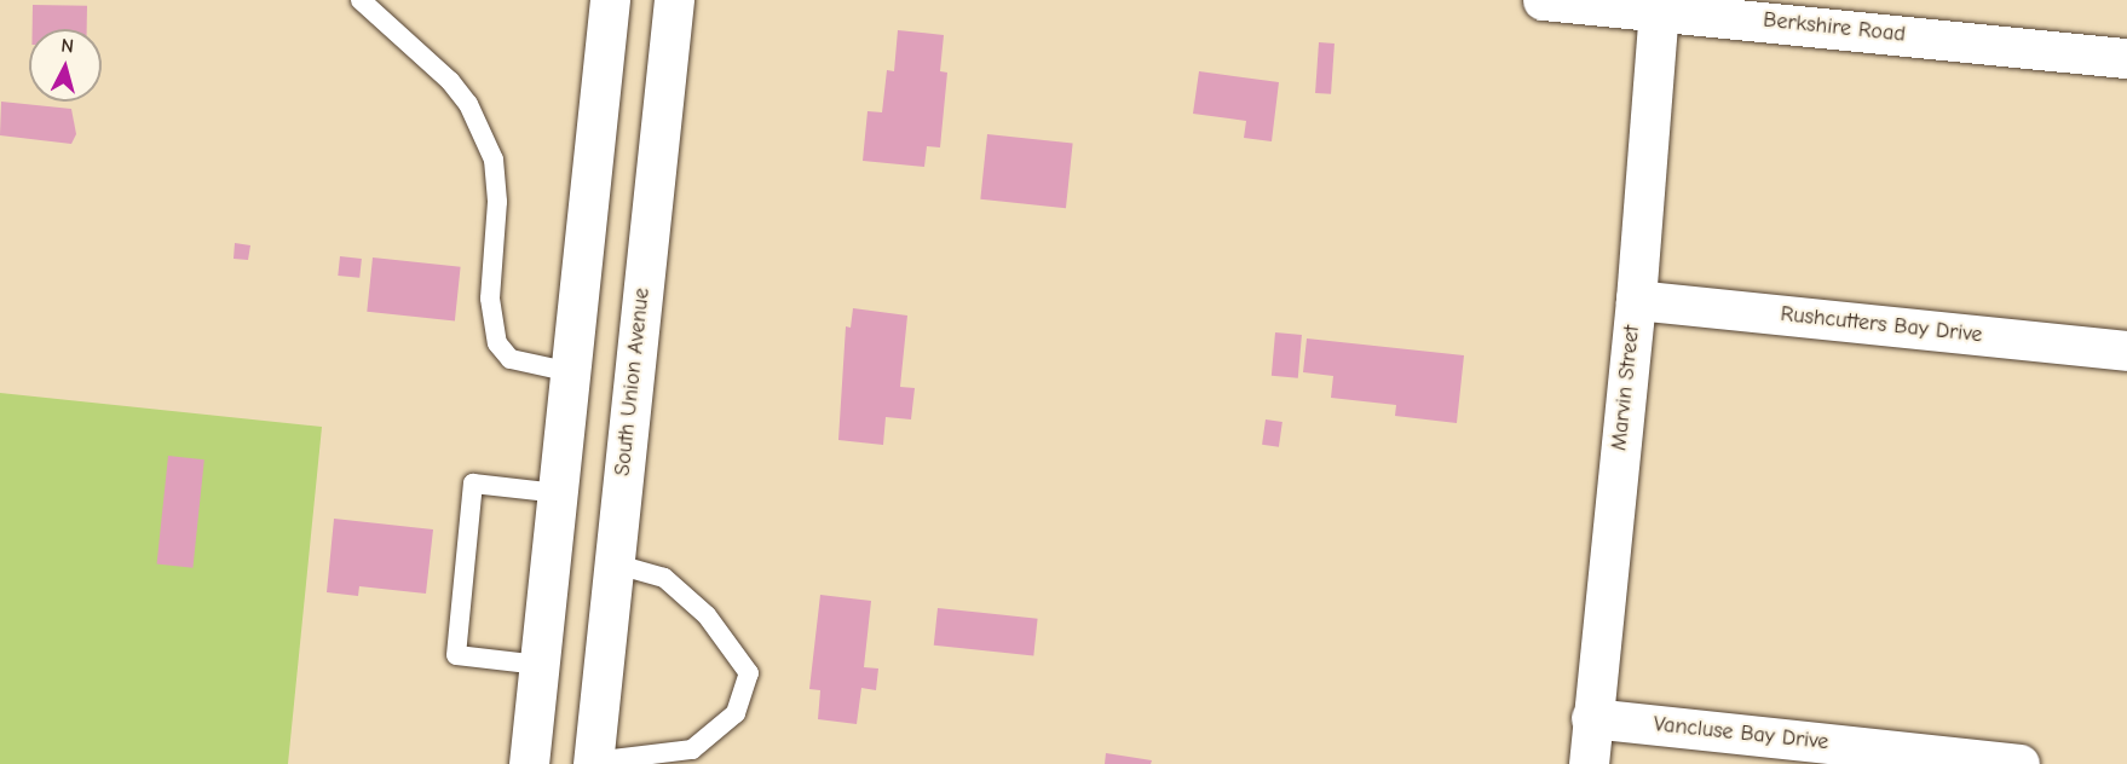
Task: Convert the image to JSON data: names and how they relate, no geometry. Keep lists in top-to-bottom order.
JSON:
{
  "streets": {
    "street": [
      "Berkshire Road",
      "Rushcutters Bay Drive",
      "South Union Avenue",
      "Marvin Street",
      "Vancluse Bay Drive"
    ]
  },
  "crossings": [
    ["Berkshire Road", "Marvin Street"],
    ["Rushcutters Bay Drive", "Marvin Street"],
    ["Marvin Street", "Vancluse Bay Drive"]
  ],
  "north": "top"
}
